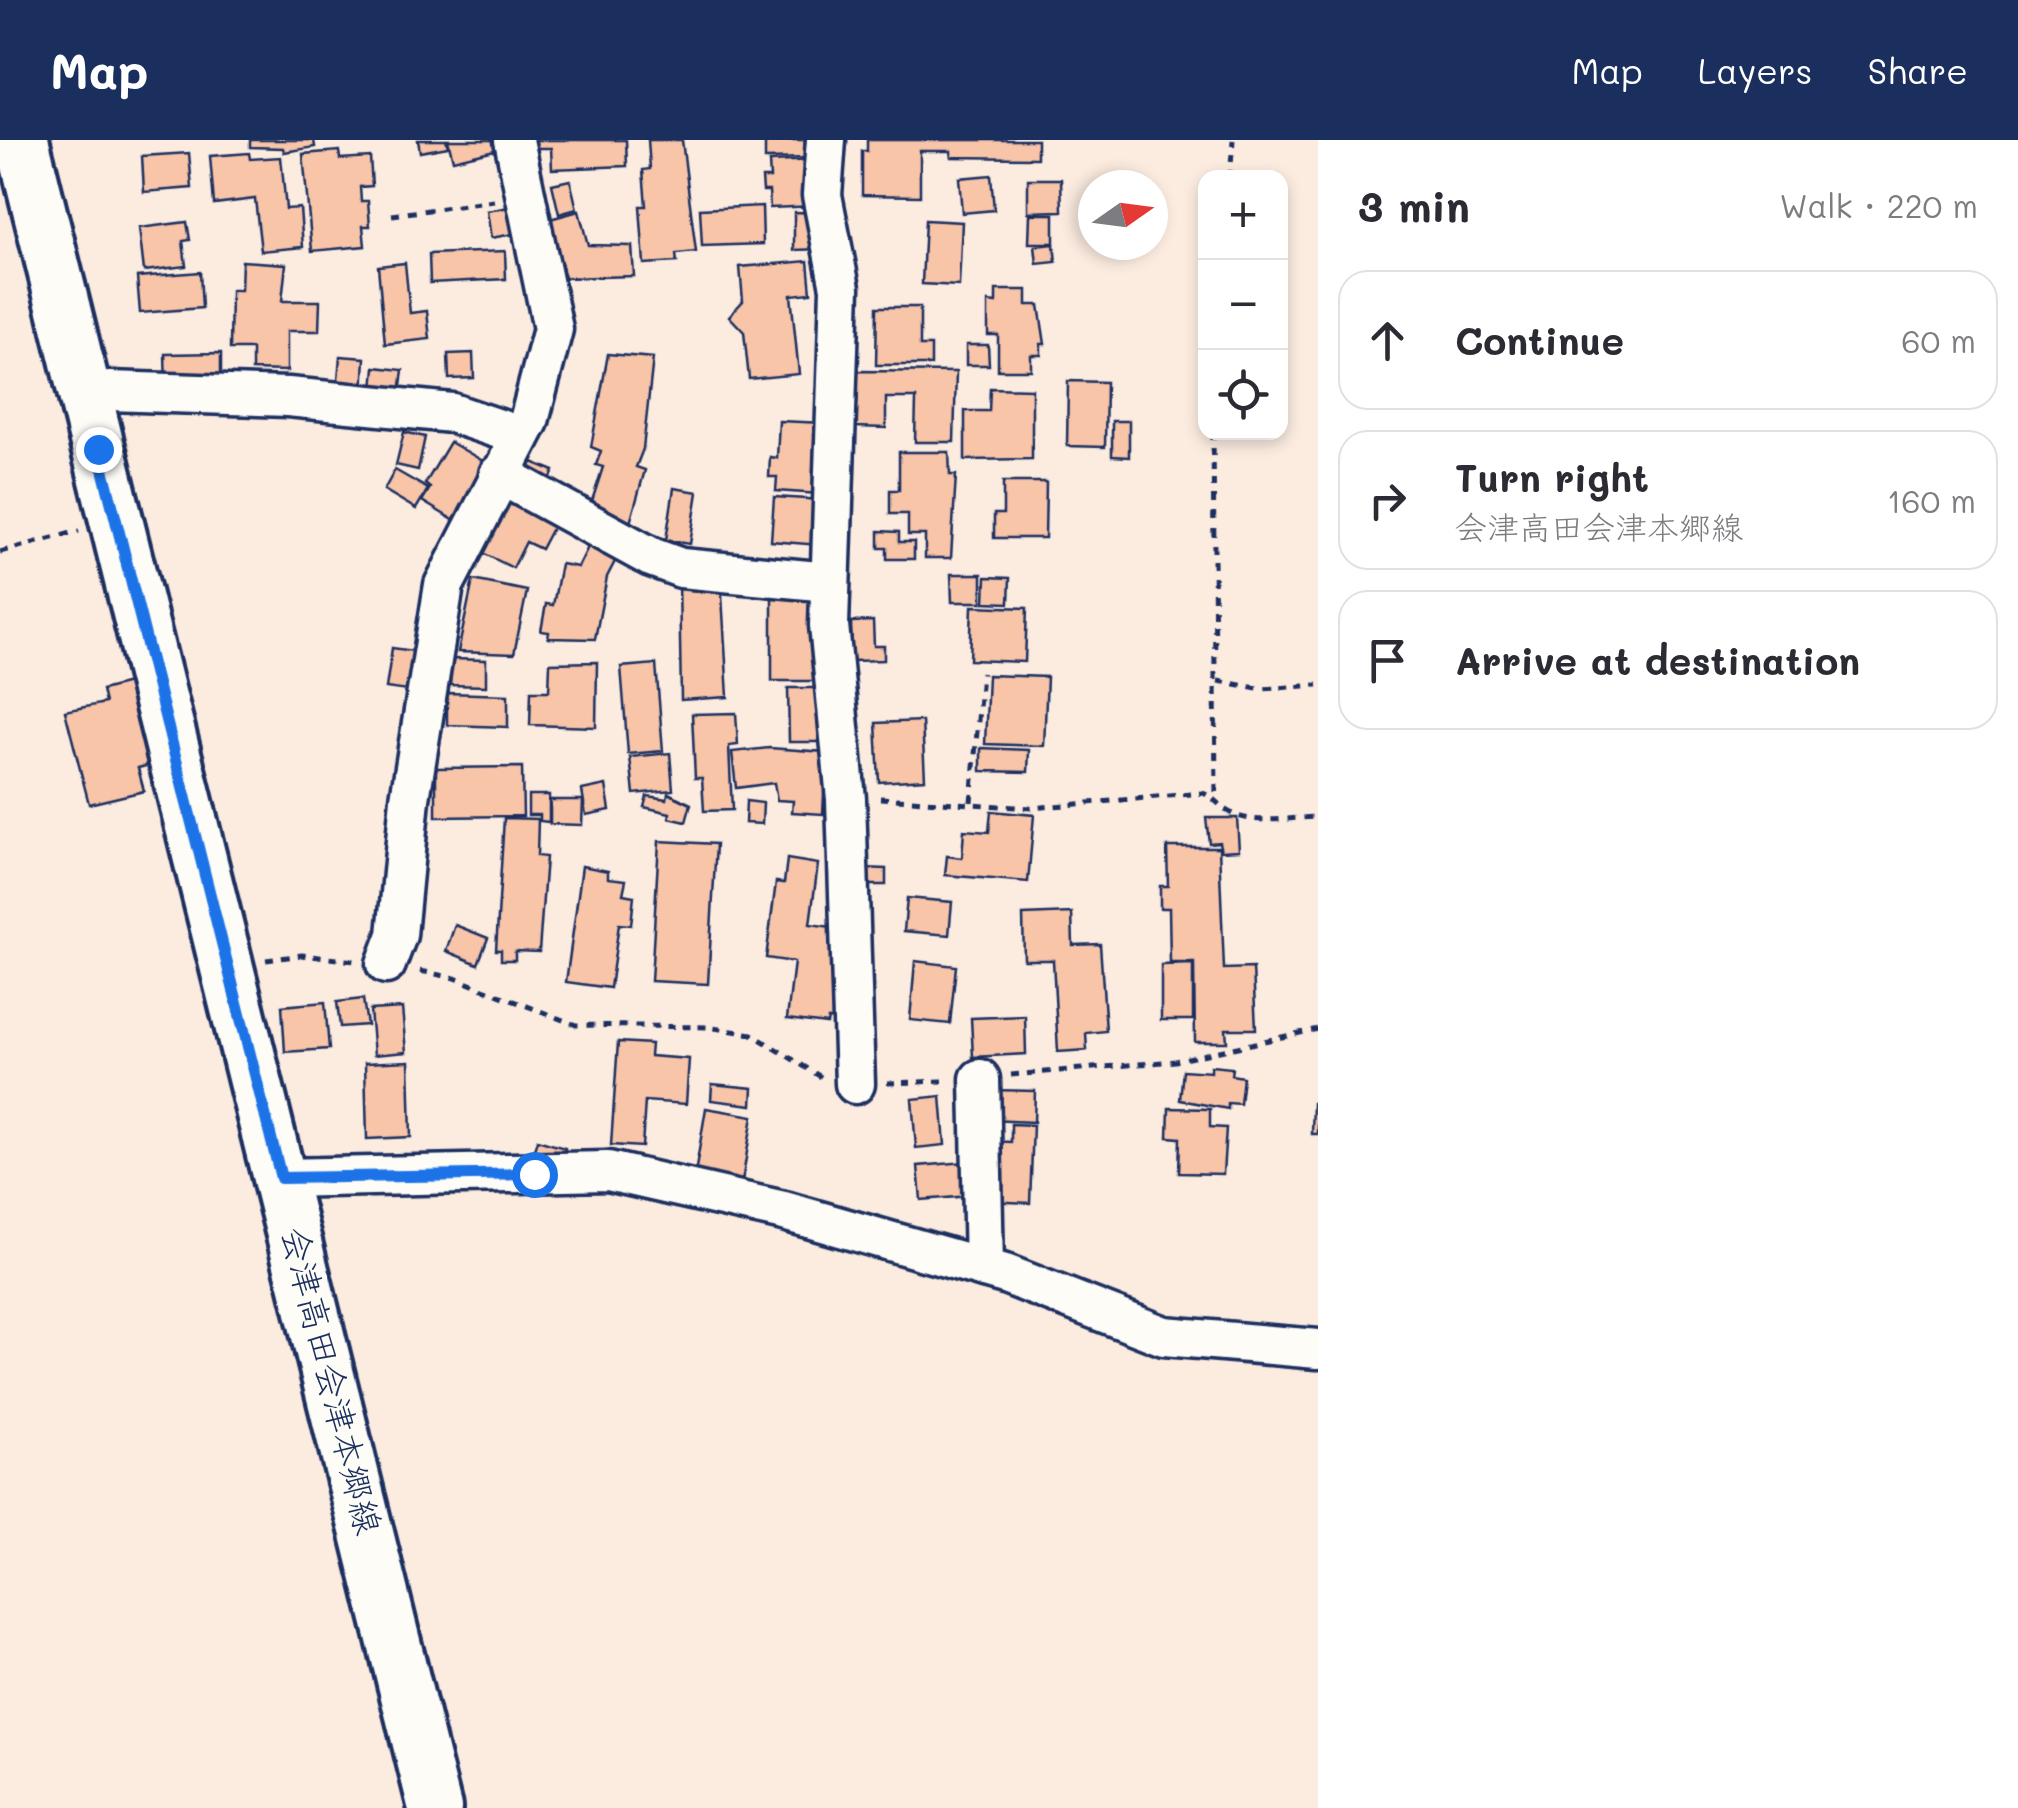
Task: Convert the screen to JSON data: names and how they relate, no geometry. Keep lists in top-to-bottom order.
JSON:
{
  "streets": {
    "main road": ["会津高田会津本郷線"]
  },
  "north": "right",
  "page": {
    "header": "Map",
    "nav": ["Map", "Layers", "Share"],
    "heading": ["3 min", "Walk · 220 m"],
    "map_buttons": ["+", "−"],
    "list": [
      ["Continue", "60 m"],
      ["Turn right", "会津高田会津本郷線", "160 m"],
      "Arrive at destination"
    ]
  }
}
